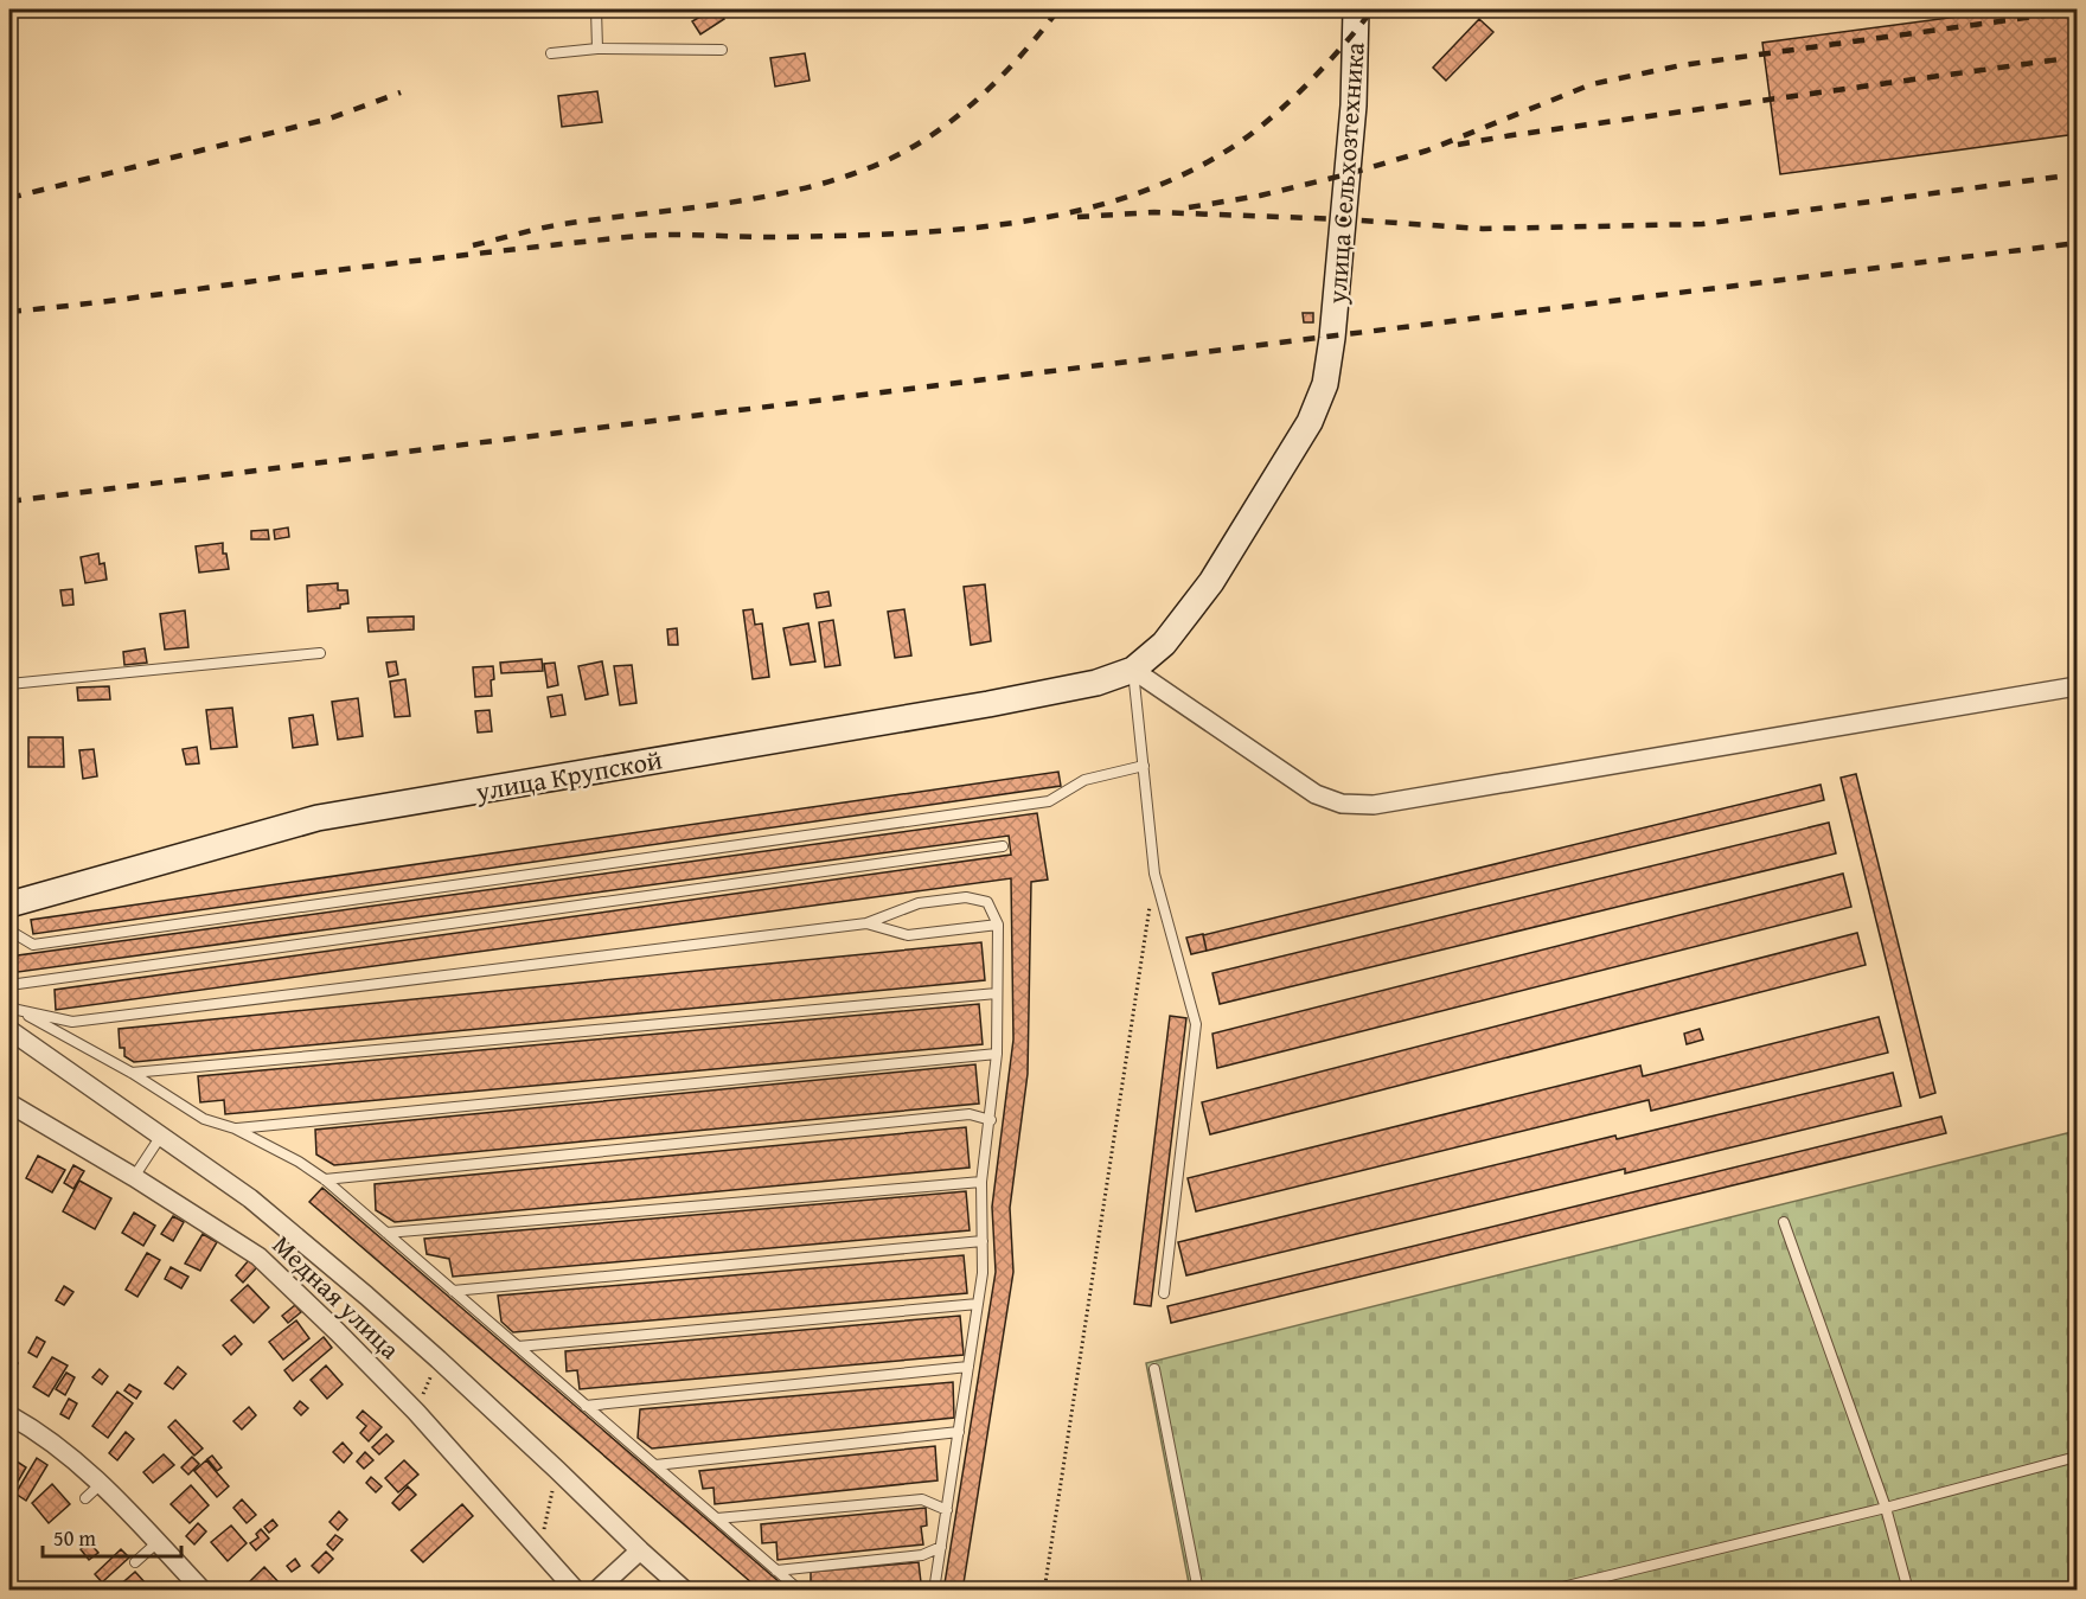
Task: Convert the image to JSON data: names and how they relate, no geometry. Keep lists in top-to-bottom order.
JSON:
{
  "streets": {
    "main road": ["улица Сельхозтехника", "улица Крупской"],
    "street": ["Медная улица"]
  },
  "crossings": [
    ["улица Сельхозтехника", "улица Крупской"]
  ],
  "scale_bar": "50 m"
}
